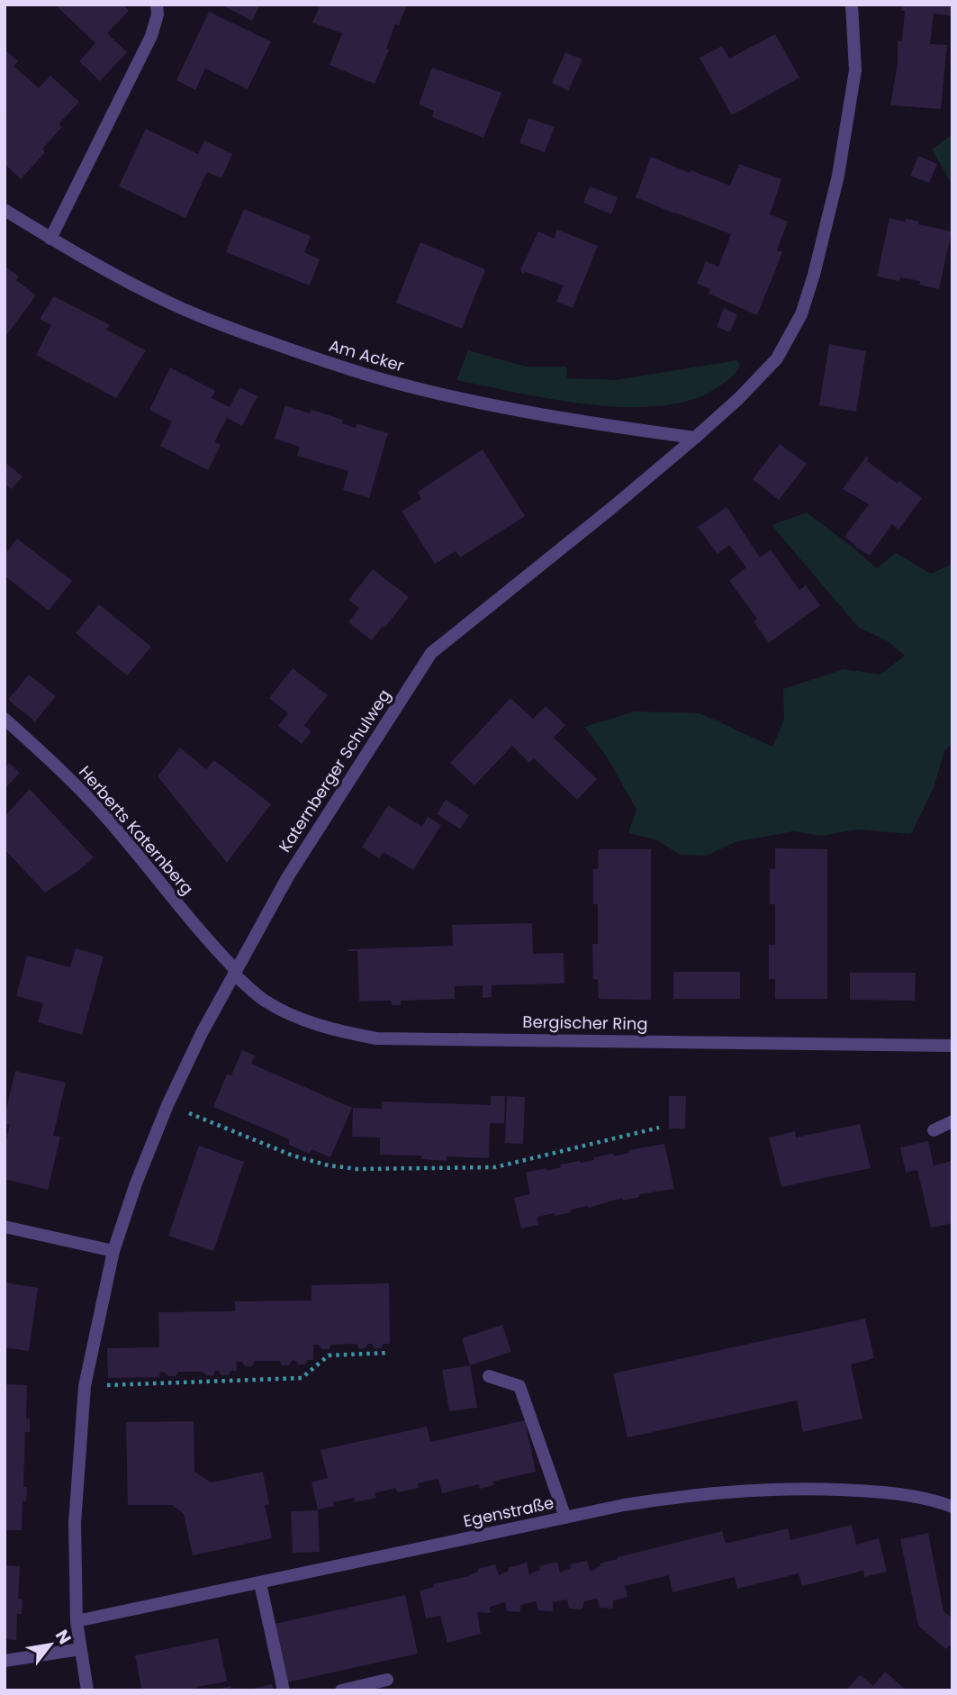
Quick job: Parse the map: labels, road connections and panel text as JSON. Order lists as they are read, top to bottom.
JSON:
{
  "streets": {
    "street": [
      "Am Acker",
      "Katernberger Schulweg",
      "Herberts Katernberg",
      "Bergischer Ring",
      "Egenstraße"
    ]
  },
  "crossings": [
    ["Am Acker", "Katernberger Schulweg"],
    ["Katernberger Schulweg", "Herberts Katernberg"],
    ["Katernberger Schulweg", "Bergischer Ring"],
    ["Katernberger Schulweg", "Egenstraße"],
    ["Herberts Katernberg", "Bergischer Ring"]
  ],
  "north": "top right"
}
